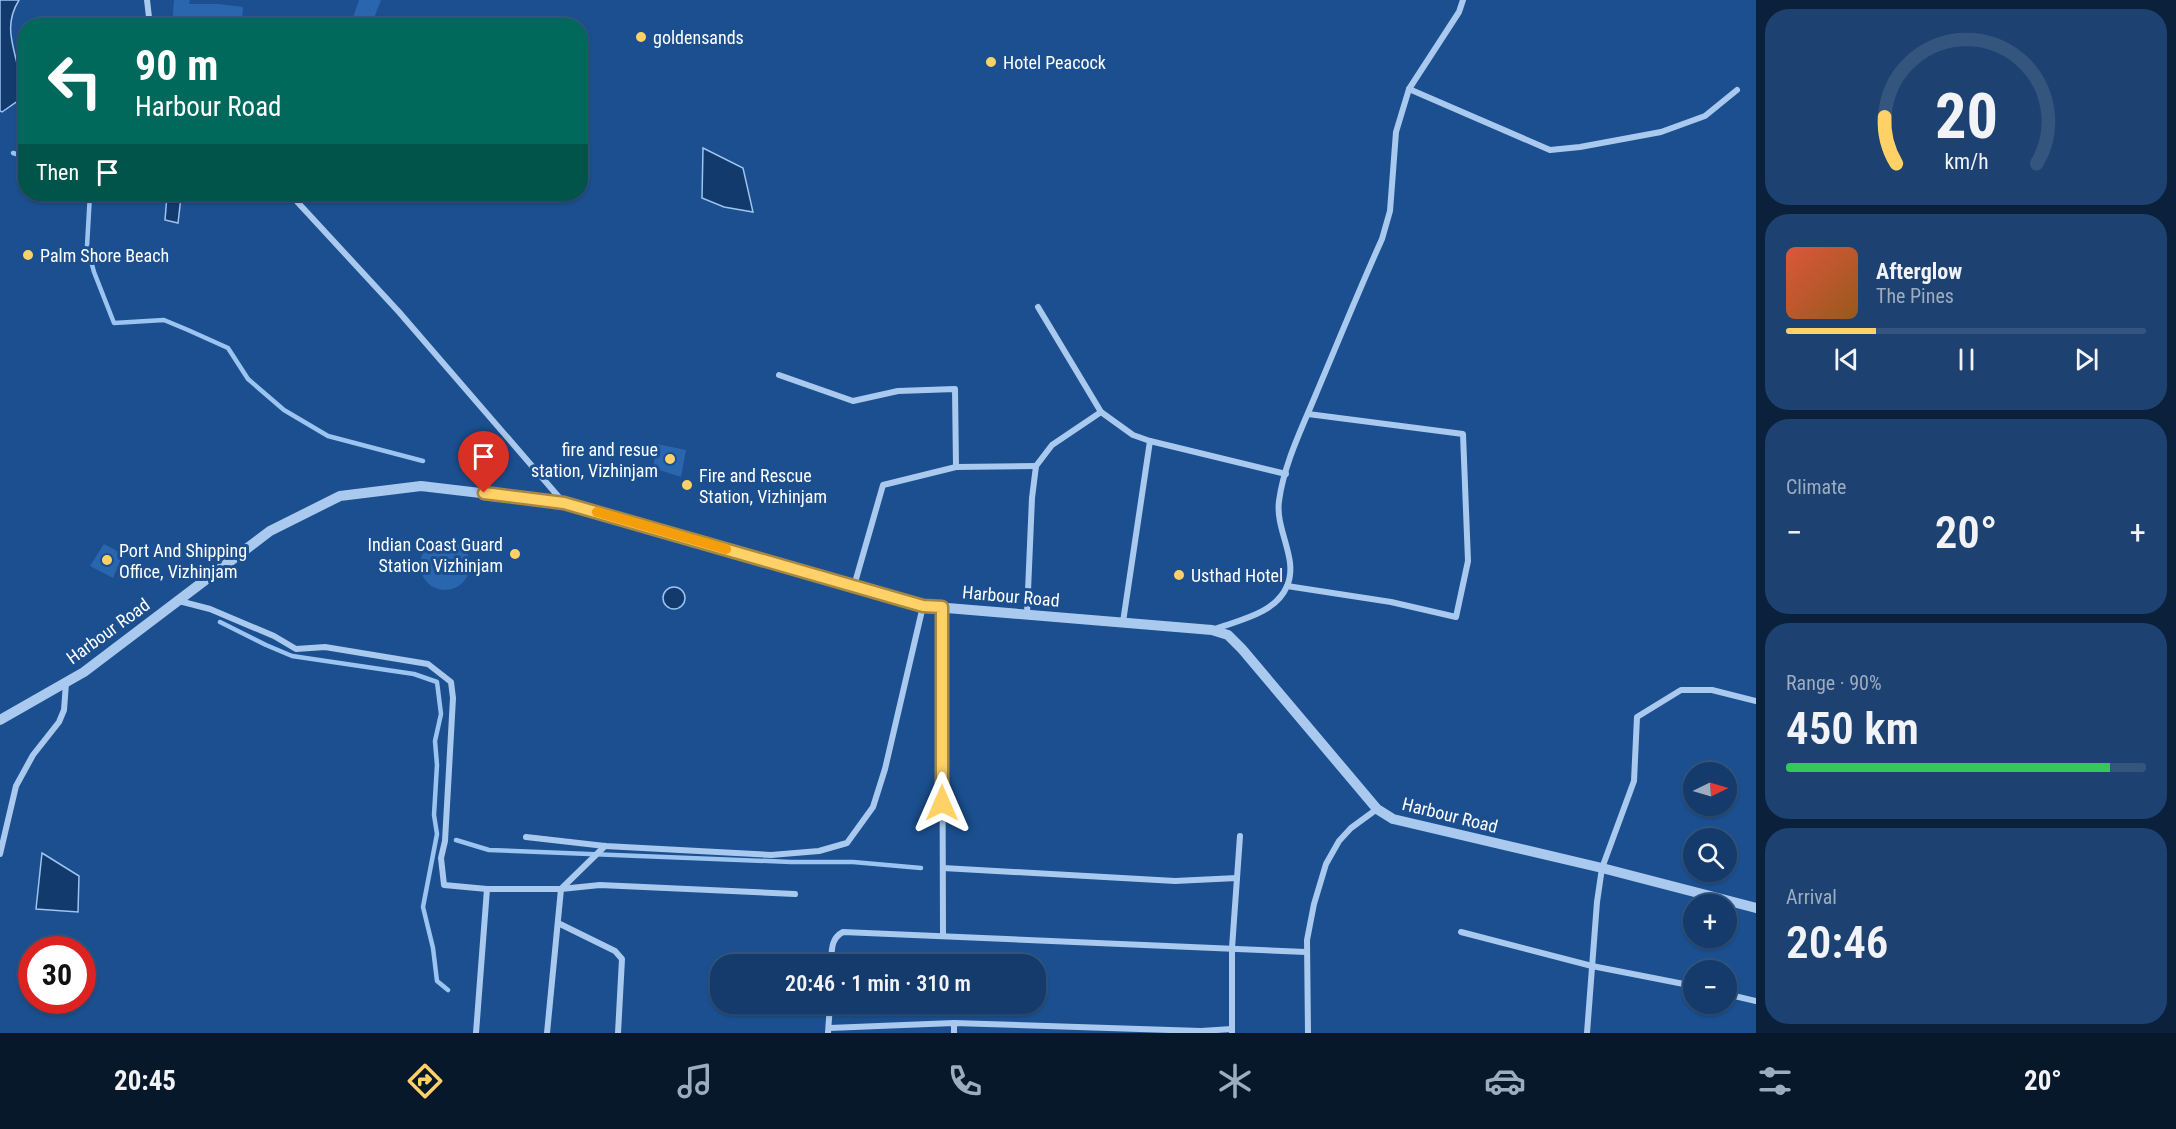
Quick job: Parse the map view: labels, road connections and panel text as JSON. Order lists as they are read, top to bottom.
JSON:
{
  "streets": {
    "street": ["Harbour Road"]
  },
  "places": [
    "goldensands",
    "Hotel Peacock",
    "Palm Shore Beach",
    "fire and resue station, Vizhinjam",
    "Fire and Rescue Station, Vizhinjam",
    "Indian Coast Guard Station Vizhinjam",
    "Port And Shipping Office, Vizhinjam",
    "Usthad Hotel"
  ],
  "north": "right",
  "page": {
    "turn": ["90 m", "Harbour Road"],
    "then": "Then",
    "song": ["Afterglow", "The Pines"],
    "tile": [
      "Climate",
      ["Range · 90%", "450 km"],
      ["Arrival", "20:46"]
    ],
    "heat": ["−", "20°", "+"],
    "map_buttons": ["+", "−"],
    "limit": "30",
    "trip": "20:46 · 1 min · 310 m",
    "tabs": ["20:45", "20°"],
    "gauge": ["20", "km/h"]
  }
}
